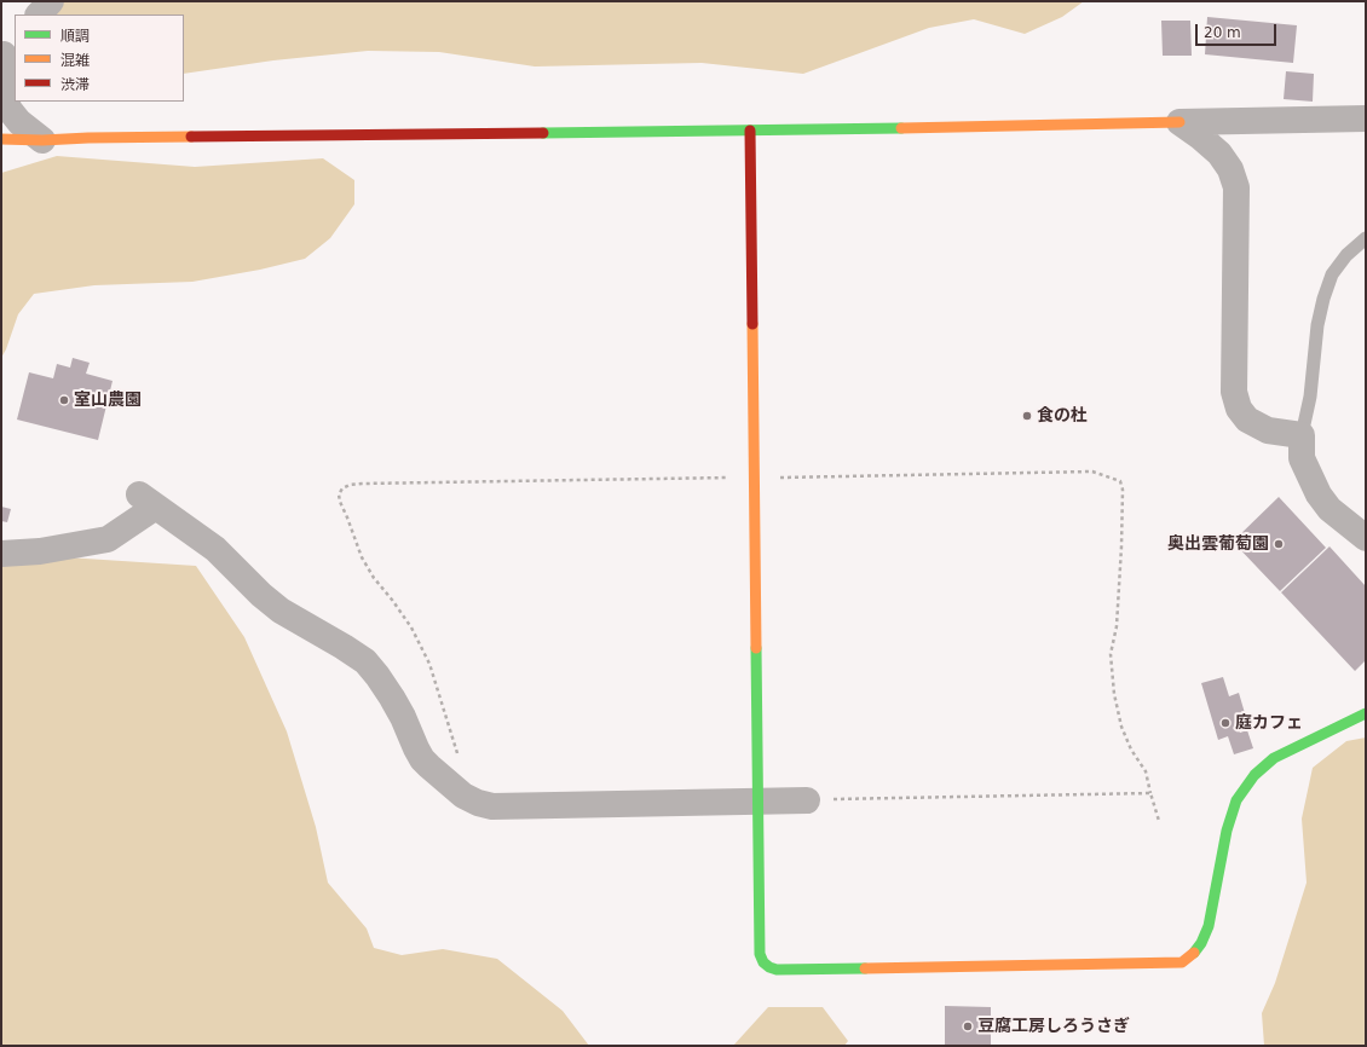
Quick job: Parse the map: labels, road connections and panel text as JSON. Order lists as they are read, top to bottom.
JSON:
{
  "places": [
    "室山農園",
    "食の杜",
    "奥出雲葡萄園",
    "庭カフェ",
    "豆腐工房しろうさぎ"
  ],
  "legend": ["順調", "混雑", "渋滞"],
  "scale_bar": "20 m"
}
